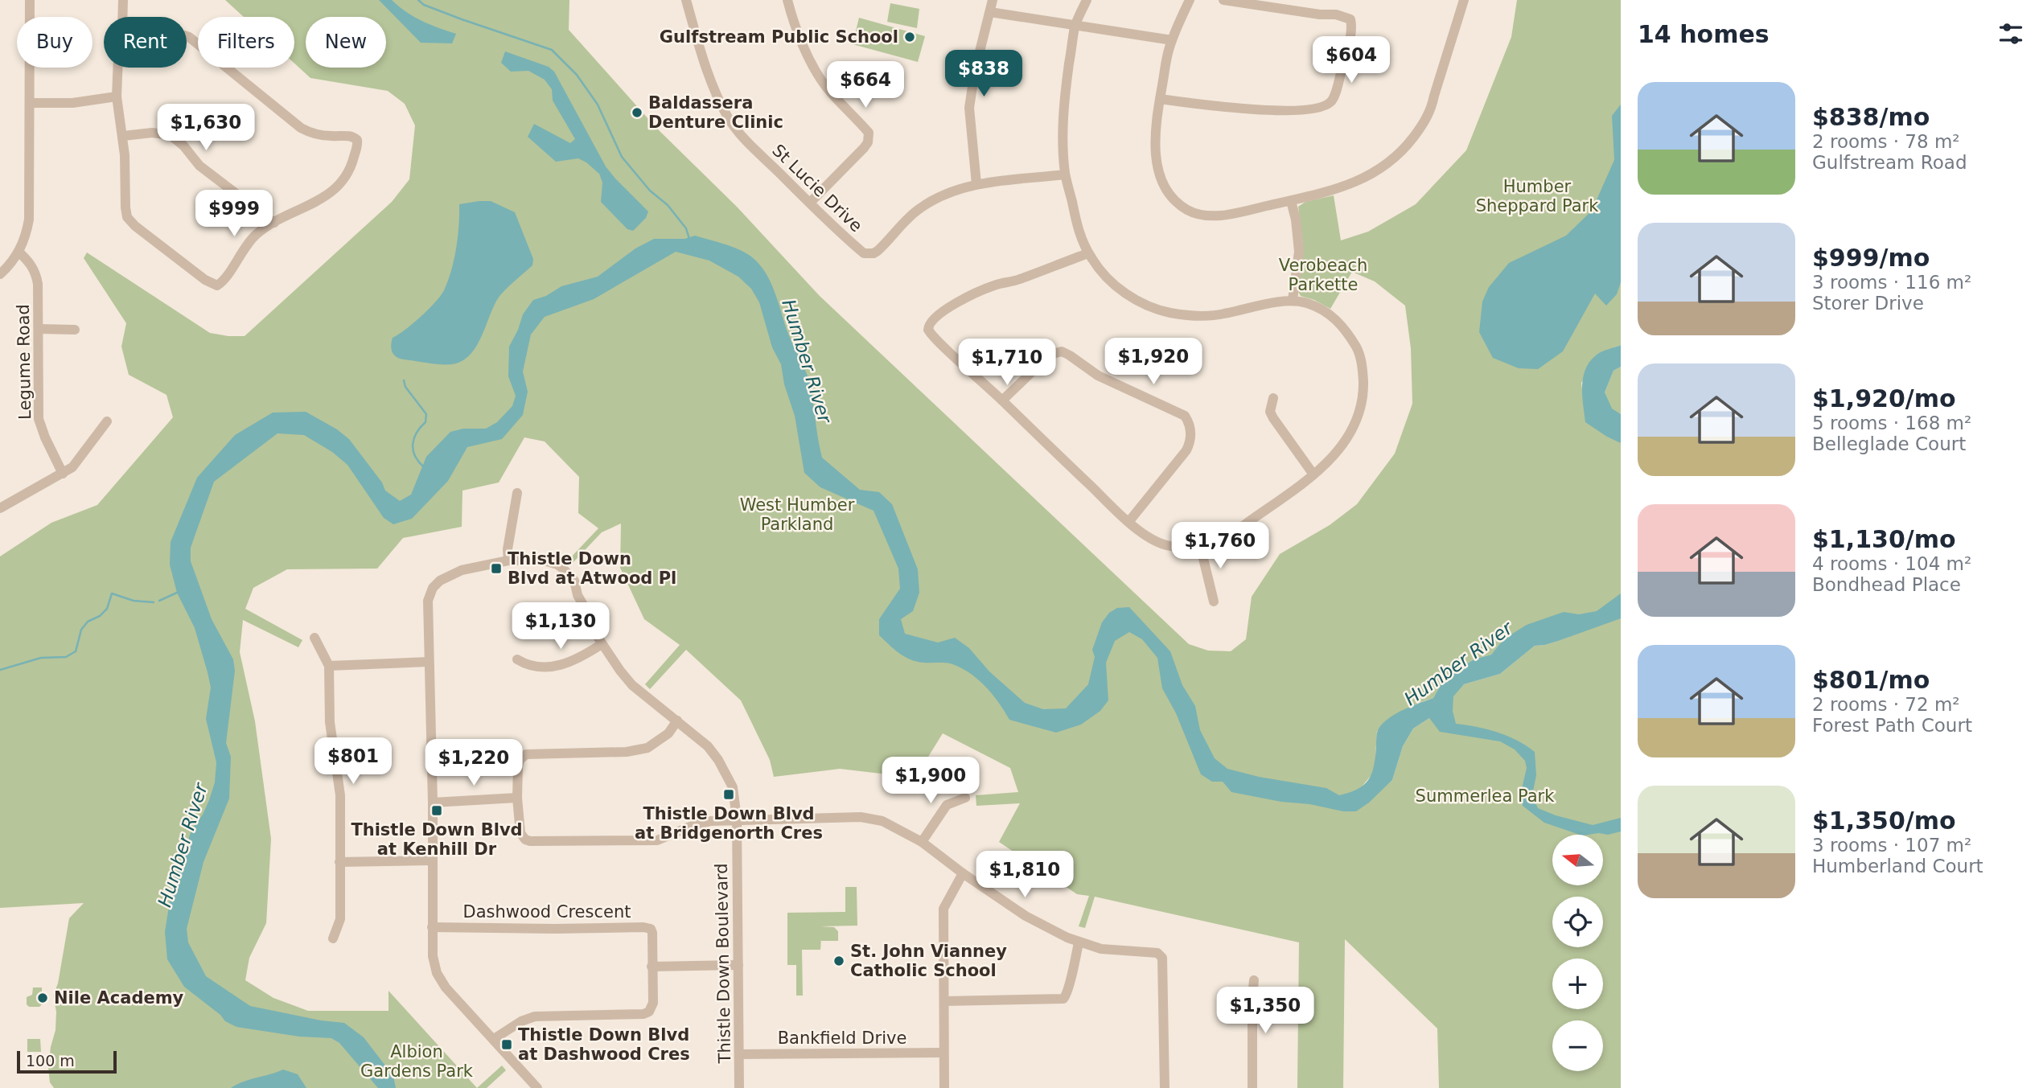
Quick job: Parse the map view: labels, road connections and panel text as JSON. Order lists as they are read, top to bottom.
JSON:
{
  "streets": {
    "street": [
      "St Lucie Drive",
      "Legume Road",
      "Dashwood Crescent",
      "Thistle Down Boulevard",
      "Bankfield Drive"
    ]
  },
  "crossings": [
    ["Dashwood Crescent", "Thistle Down Boulevard"],
    ["Thistle Down Boulevard", "Bankfield Drive"]
  ],
  "water": ["Humber River"],
  "parks": [
    "Humber Sheppard Park",
    "Verobeach Parkette",
    "West Humber Parkland",
    "Summerlea Park",
    "Albion Gardens Park"
  ],
  "places": {
    "other": [
      "Gulfstream Public School",
      "Baldassera Denture Clinic",
      "St. John Vianney Catholic School",
      "Nile Academy"
    ],
    "transit": [
      "Thistle Down Blvd at Atwood Pl",
      "Thistle Down Blvd at Bridgenorth Cres",
      "Thistle Down Blvd at Kenhill Dr",
      "Thistle Down Blvd at Dashwood Cres"
    ]
  },
  "scale_bar": "100 m",
  "north": "left",
  "page": {
    "heading": "14 homes",
    "chip": [
      "Buy",
      "Rent",
      "Filters",
      "New"
    ],
    "price": [
      "$604",
      "$838",
      "$664",
      "$1,630",
      "$999",
      "$1,920",
      "$1,710",
      "$1,760",
      "$1,130",
      "$801",
      "$1,220",
      "$1,900",
      "$1,810",
      "$1,350"
    ],
    "list": [
      {
        "name": "$838/mo",
        "note": "2 rooms · 78 m² · Gulfstream Road"
      },
      {
        "name": "$999/mo",
        "note": "3 rooms · 116 m² · Storer Drive"
      },
      {
        "name": "$1,920/mo",
        "note": "5 rooms · 168 m² · Belleglade Court"
      },
      {
        "name": "$1,130/mo",
        "note": "4 rooms · 104 m² · Bondhead Place"
      },
      {
        "name": "$801/mo",
        "note": "2 rooms · 72 m² · Forest Path Court"
      },
      {
        "name": "$1,350/mo",
        "note": "3 rooms · 107 m² · Humberland Court"
      }
    ],
    "map_buttons": ["+", "−"],
    "scale": "100 m"
  }
}
